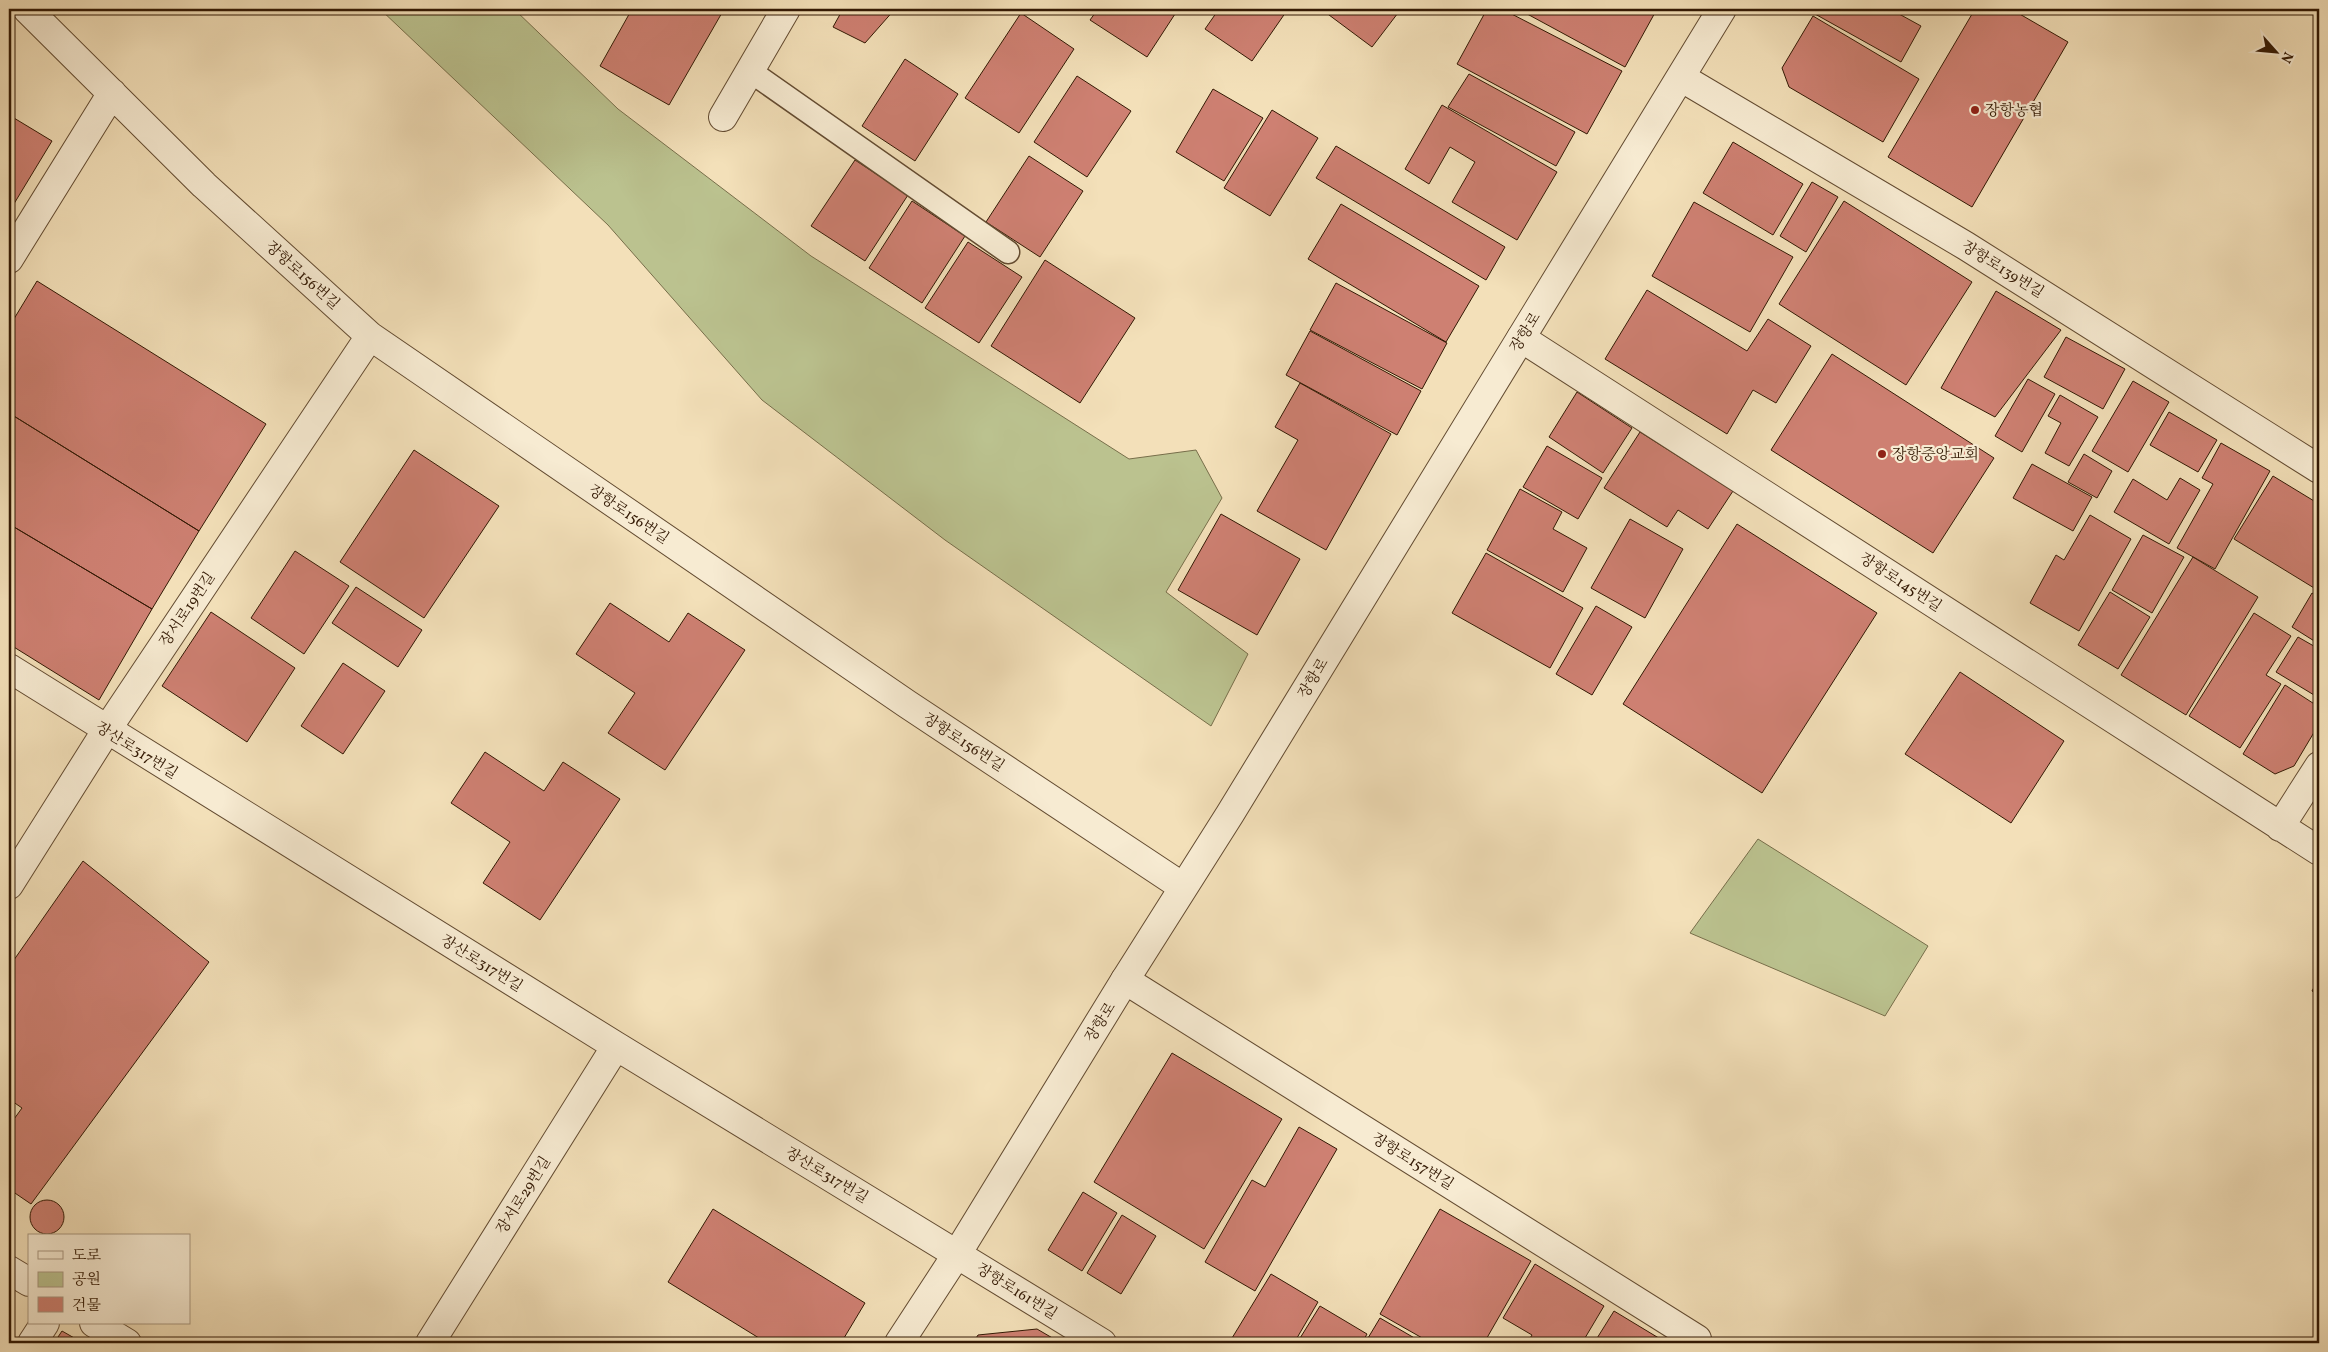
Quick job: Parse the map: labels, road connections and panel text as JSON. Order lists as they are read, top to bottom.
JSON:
{
  "streets": {
    "street": [
      "장항로139번길",
      "장항로156번길",
      "장항로",
      "장항로145번길",
      "장서로19번길",
      "장산로317번길",
      "장항로157번길",
      "장서로29번길",
      "장항로161번길"
    ]
  },
  "crossings": [
    ["장항로139번길", "장항로"],
    ["장항로156번길", "장항로"],
    ["장항로156번길", "장서로19번길"],
    ["장항로", "장항로145번길"],
    ["장항로", "장산로317번길"],
    ["장항로", "장항로157번길"],
    ["장항로", "장항로161번길"],
    ["장서로19번길", "장산로317번길"],
    ["장산로317번길", "장서로29번길"],
    ["장산로317번길", "장항로161번길"]
  ],
  "places": ["장항농협", "장항중앙교회"],
  "legend": ["도로", "공원", "건물"],
  "north": "bottom right"
}
